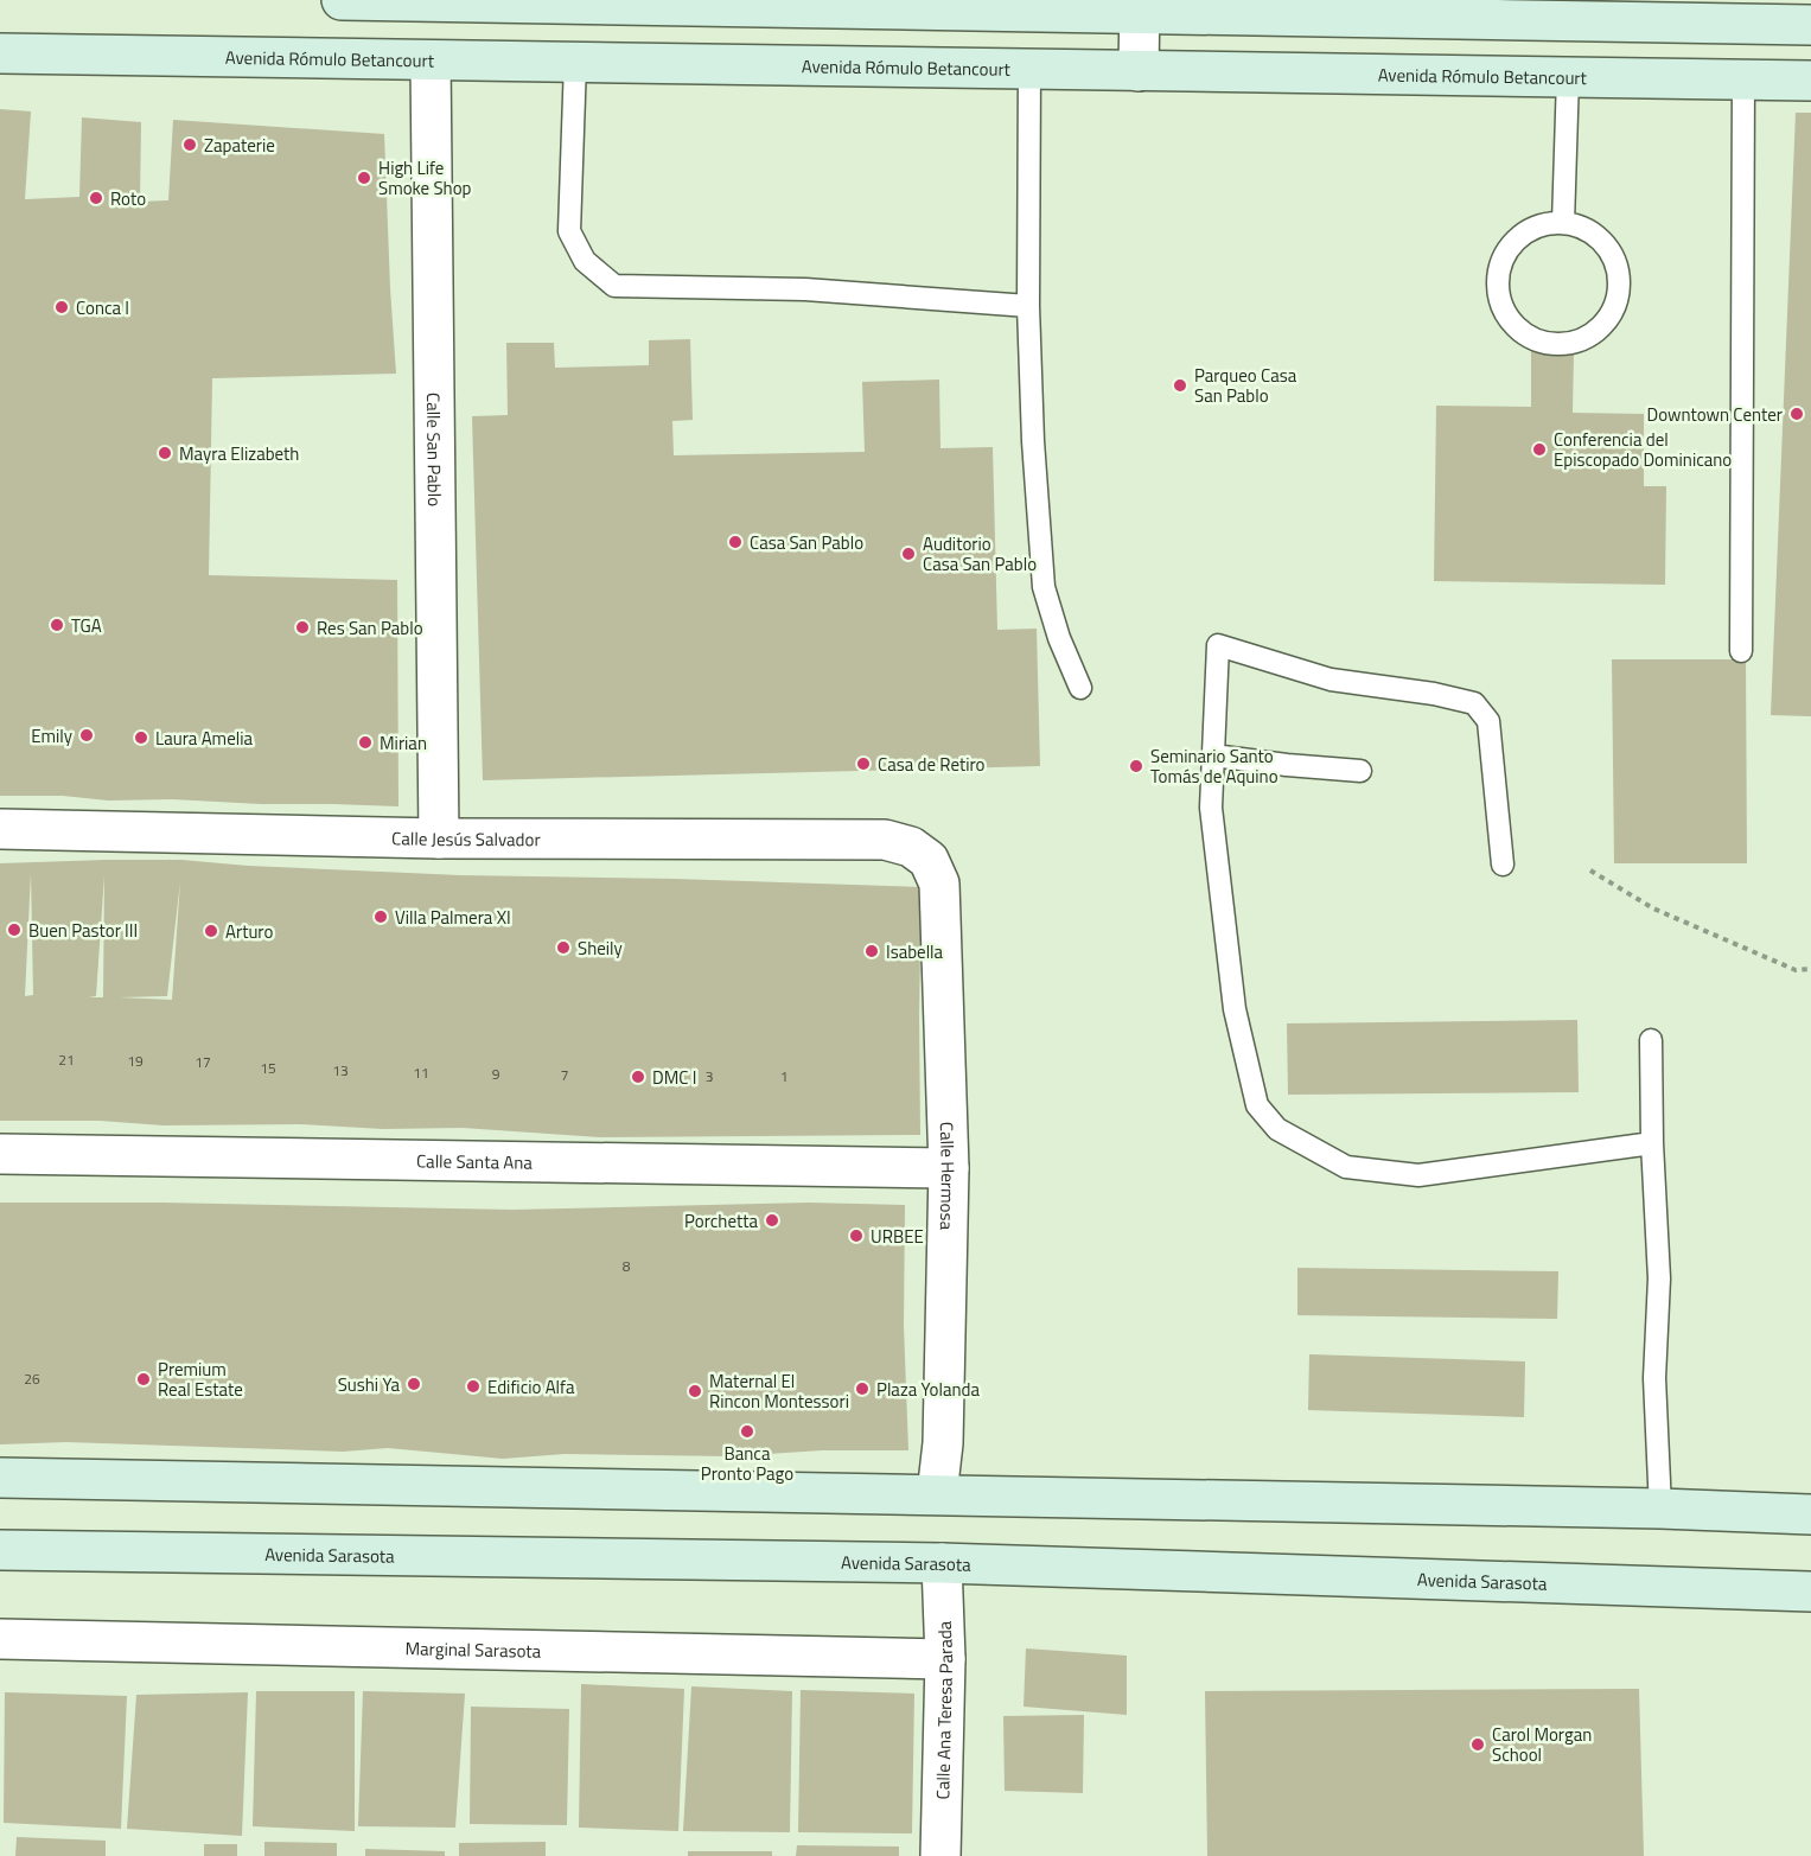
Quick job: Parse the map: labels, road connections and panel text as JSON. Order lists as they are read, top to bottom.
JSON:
{
  "streets": {
    "main road": ["Avenida Rómulo Betancourt", "Avenida Sarasota"],
    "street": [
      "Calle San Pablo",
      "Calle Jesús Salvador",
      "Calle Santa Ana",
      "Calle Hermosa",
      "Marginal Sarasota",
      "Calle Ana Teresa Parada"
    ]
  },
  "crossings": [
    ["Avenida Rómulo Betancourt", "Calle San Pablo"],
    ["Calle San Pablo", "Calle Jesús Salvador"],
    ["Calle Jesús Salvador", "Calle Hermosa"],
    ["Calle Santa Ana", "Calle Hermosa"],
    ["Avenida Sarasota", "Calle Ana Teresa Parada"],
    ["Marginal Sarasota", "Calle Ana Teresa Parada"]
  ],
  "places": [
    "Zapaterie",
    "High Life Smoke Shop",
    "Roto",
    "Conca I",
    "Parqueo Casa San Pablo",
    "Downtown Center",
    "Conferencia del Episcopado Dominicano",
    "Mayra Elizabeth",
    "Casa San Pablo",
    "Auditorio Casa San Pablo",
    "TGA",
    "Res San Pablo",
    "Emily",
    "Laura Amelia",
    "Mirian",
    "Casa de Retiro",
    "Seminario Santo Tomás de Aquino",
    "Villa Palmera XI",
    "Buen Pastor III",
    "Arturo",
    "Sheily",
    "Isabella",
    "DMC I",
    "Porchetta",
    "URBEE",
    "Premium Real Estate",
    "Sushi Ya",
    "Edificio Alfa",
    "Plaza Yolanda",
    "Maternal El Rincon Montessori",
    "Banca Pronto Pago",
    "Carol Morgan School"
  ],
  "house_numbers": [
    "21",
    "19",
    "17",
    "15",
    "13",
    "11",
    "9",
    "7",
    "3",
    "1",
    "8",
    "26"
  ]
}
